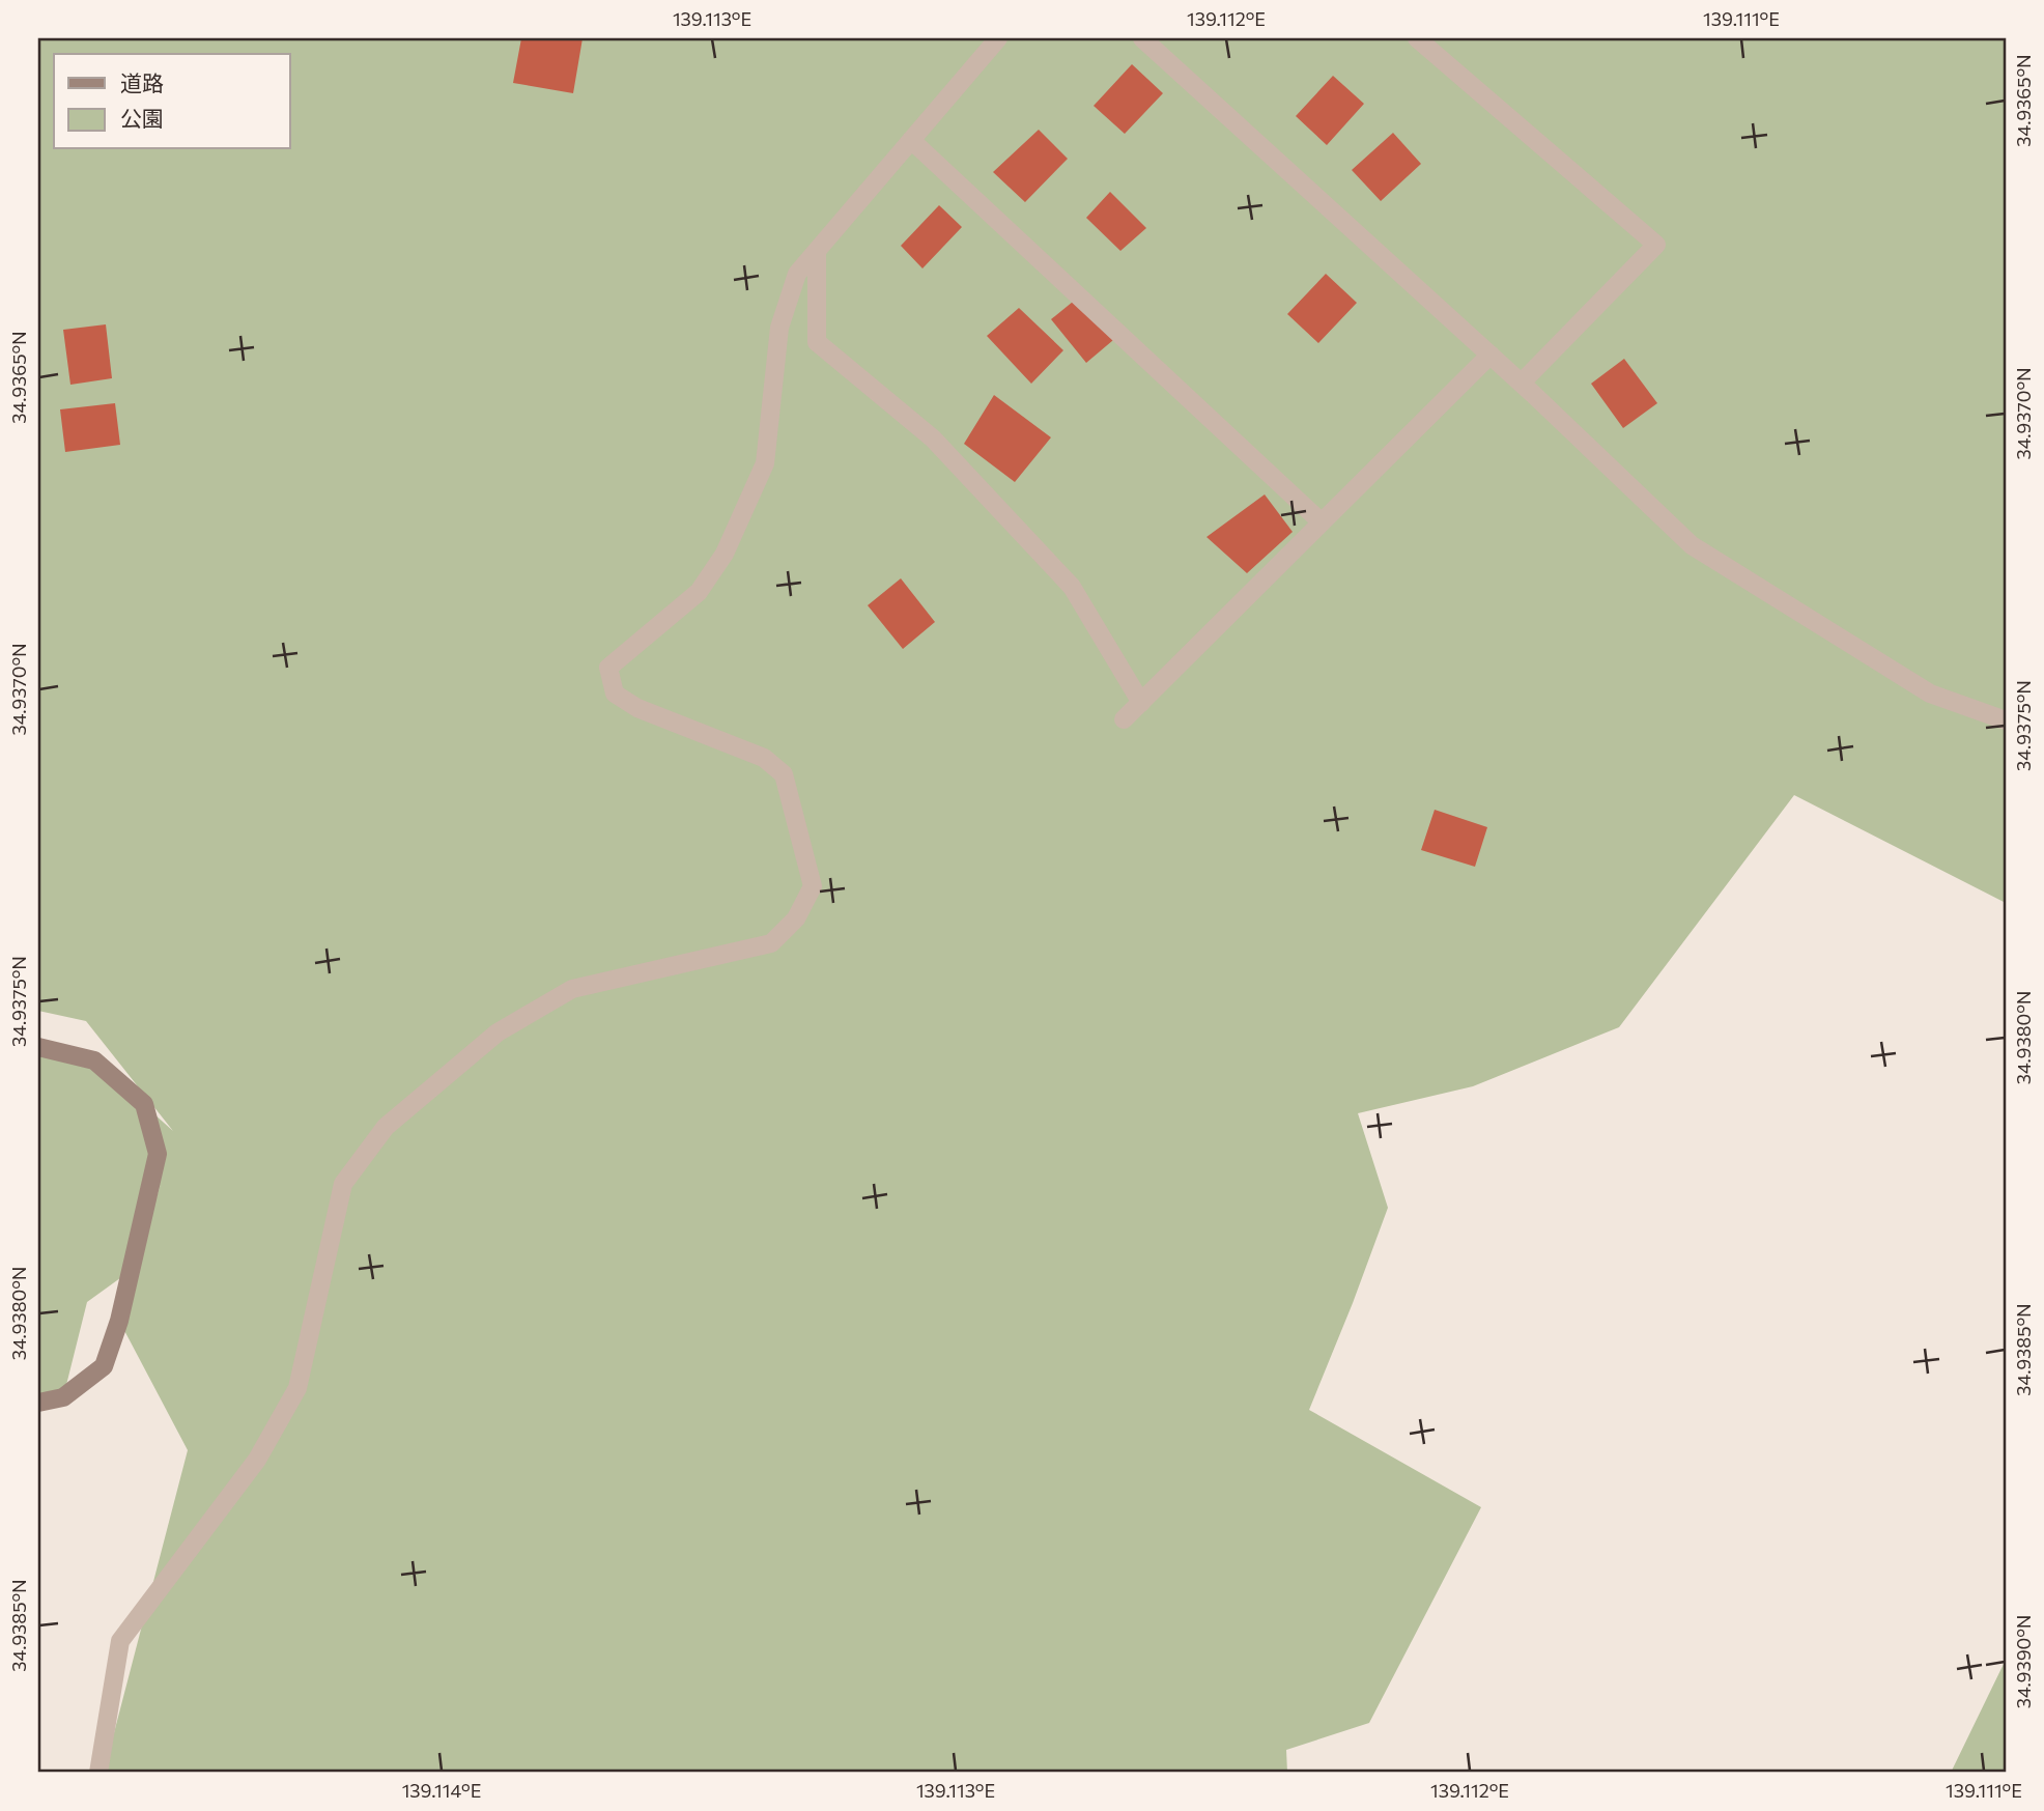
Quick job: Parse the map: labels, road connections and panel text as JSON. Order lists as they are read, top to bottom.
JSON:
{
  "legend": ["道路", "公園"],
  "coordinates": [
    "139.113°E",
    "139.112°E",
    "139.111°E",
    "34.9365°N",
    "34.9370°N",
    "34.9375°N",
    "34.9380°N",
    "34.9385°N",
    "34.9390°N",
    "139.114°E"
  ]
}
